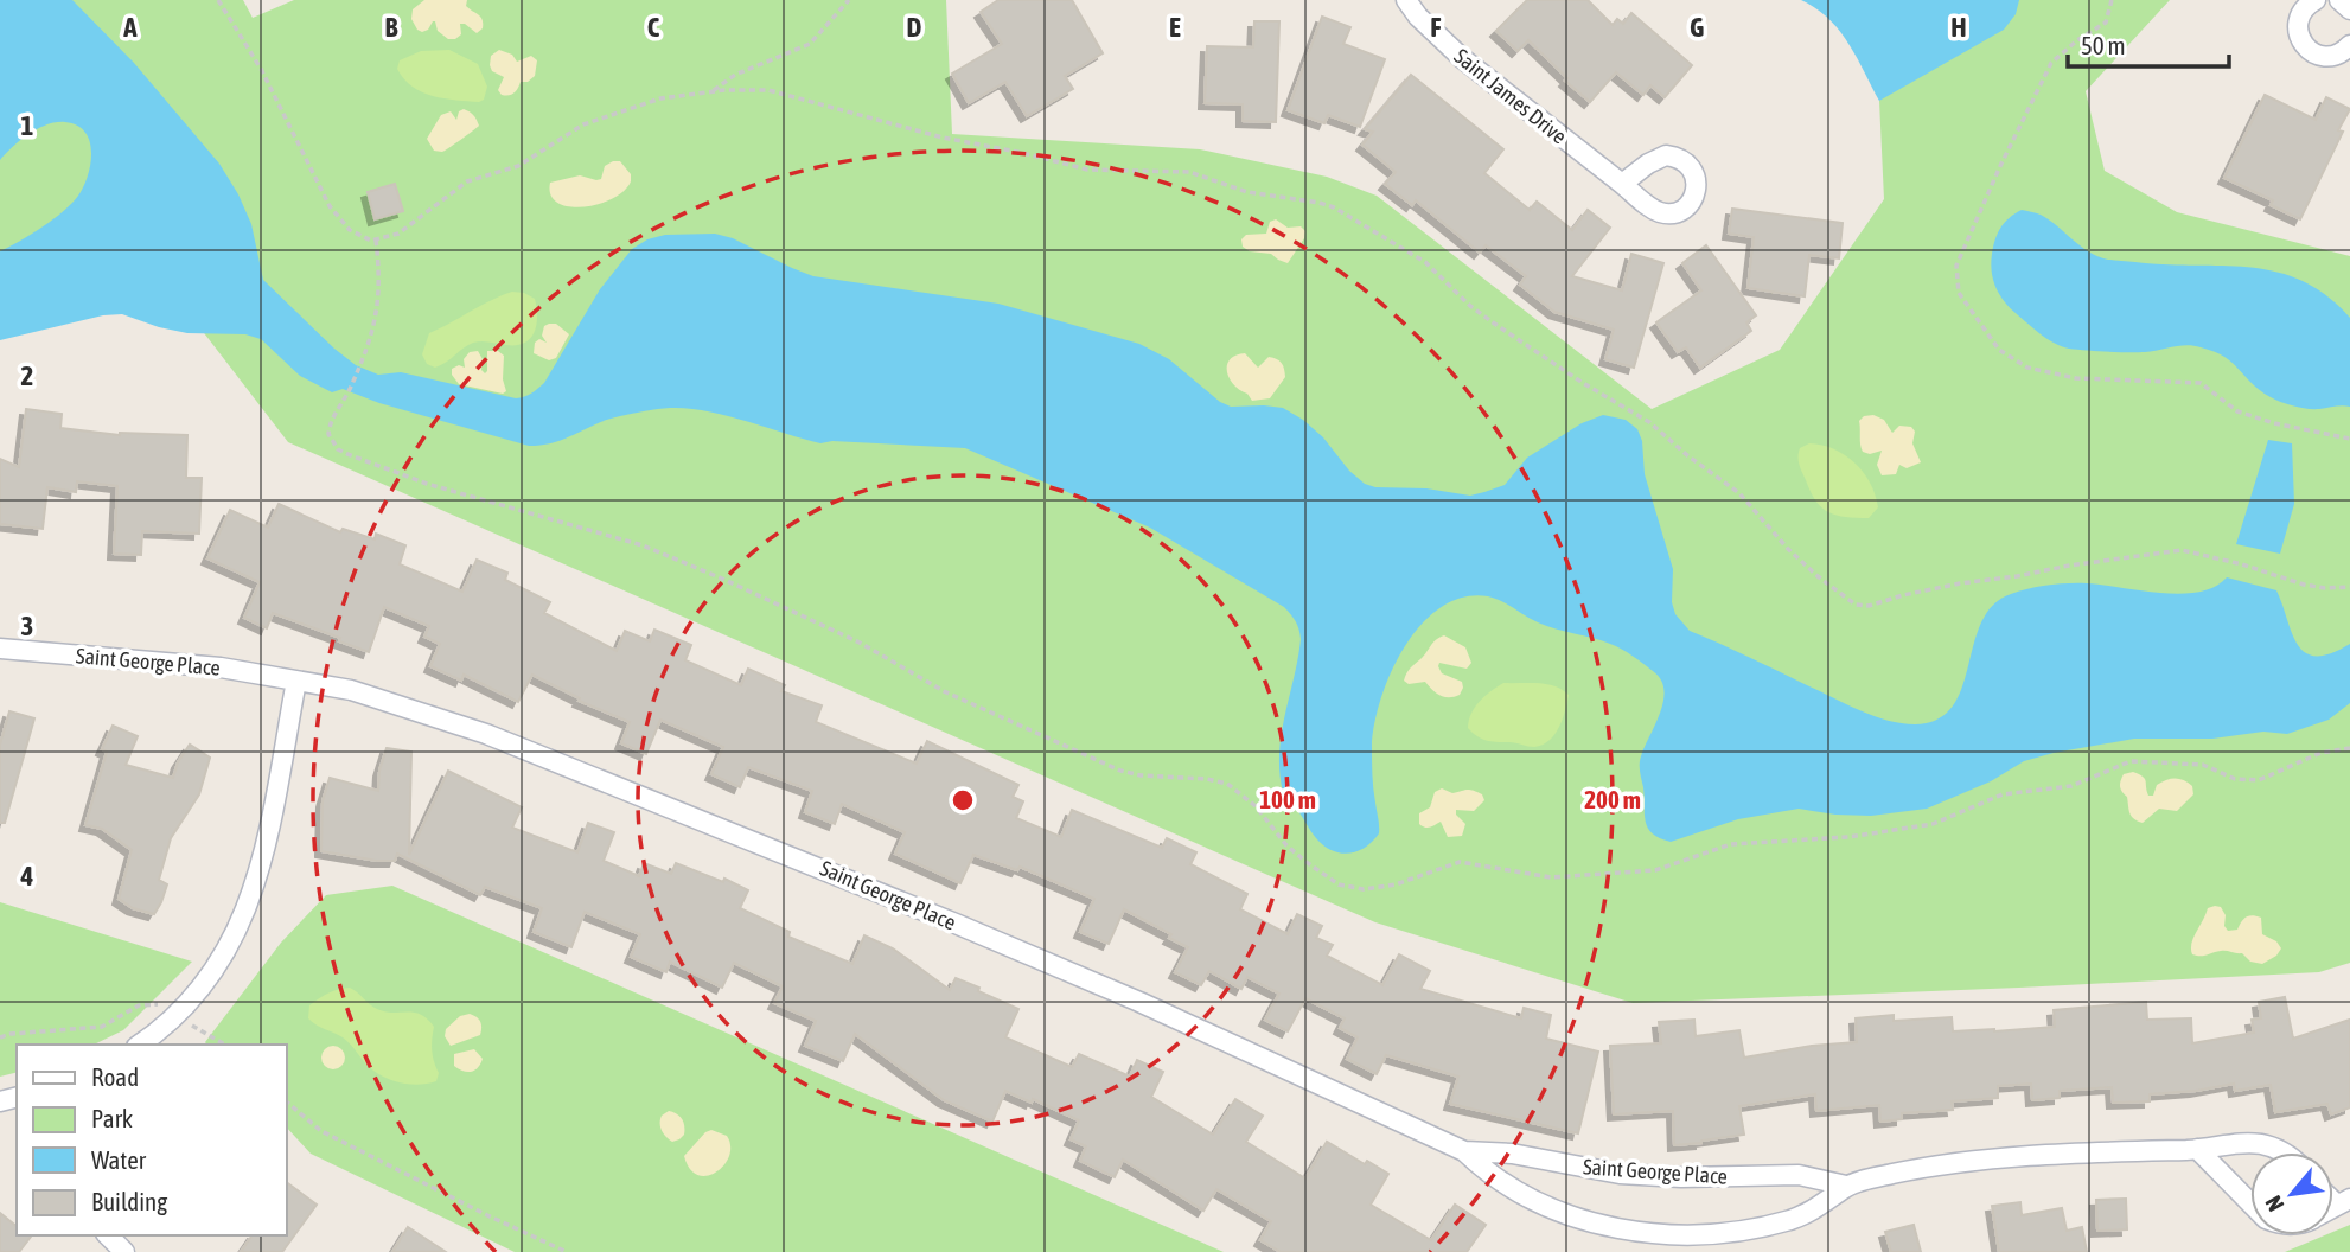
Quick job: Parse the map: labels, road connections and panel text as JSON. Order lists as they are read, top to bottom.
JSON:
{
  "streets": {
    "street": ["Saint James Drive", "Saint George Place"]
  },
  "legend": [
    "Road",
    "Park",
    "Water",
    "Building"
  ],
  "scale_bar": "50 m",
  "north": "bottom left",
  "grid": {
    "columns": [
      "A",
      "B",
      "C",
      "D",
      "E",
      "F",
      "G",
      "H"
    ],
    "rows": [
      "1",
      "2",
      "3",
      "4"
    ]
  },
  "rings": ["100 m", "200 m"]
}
